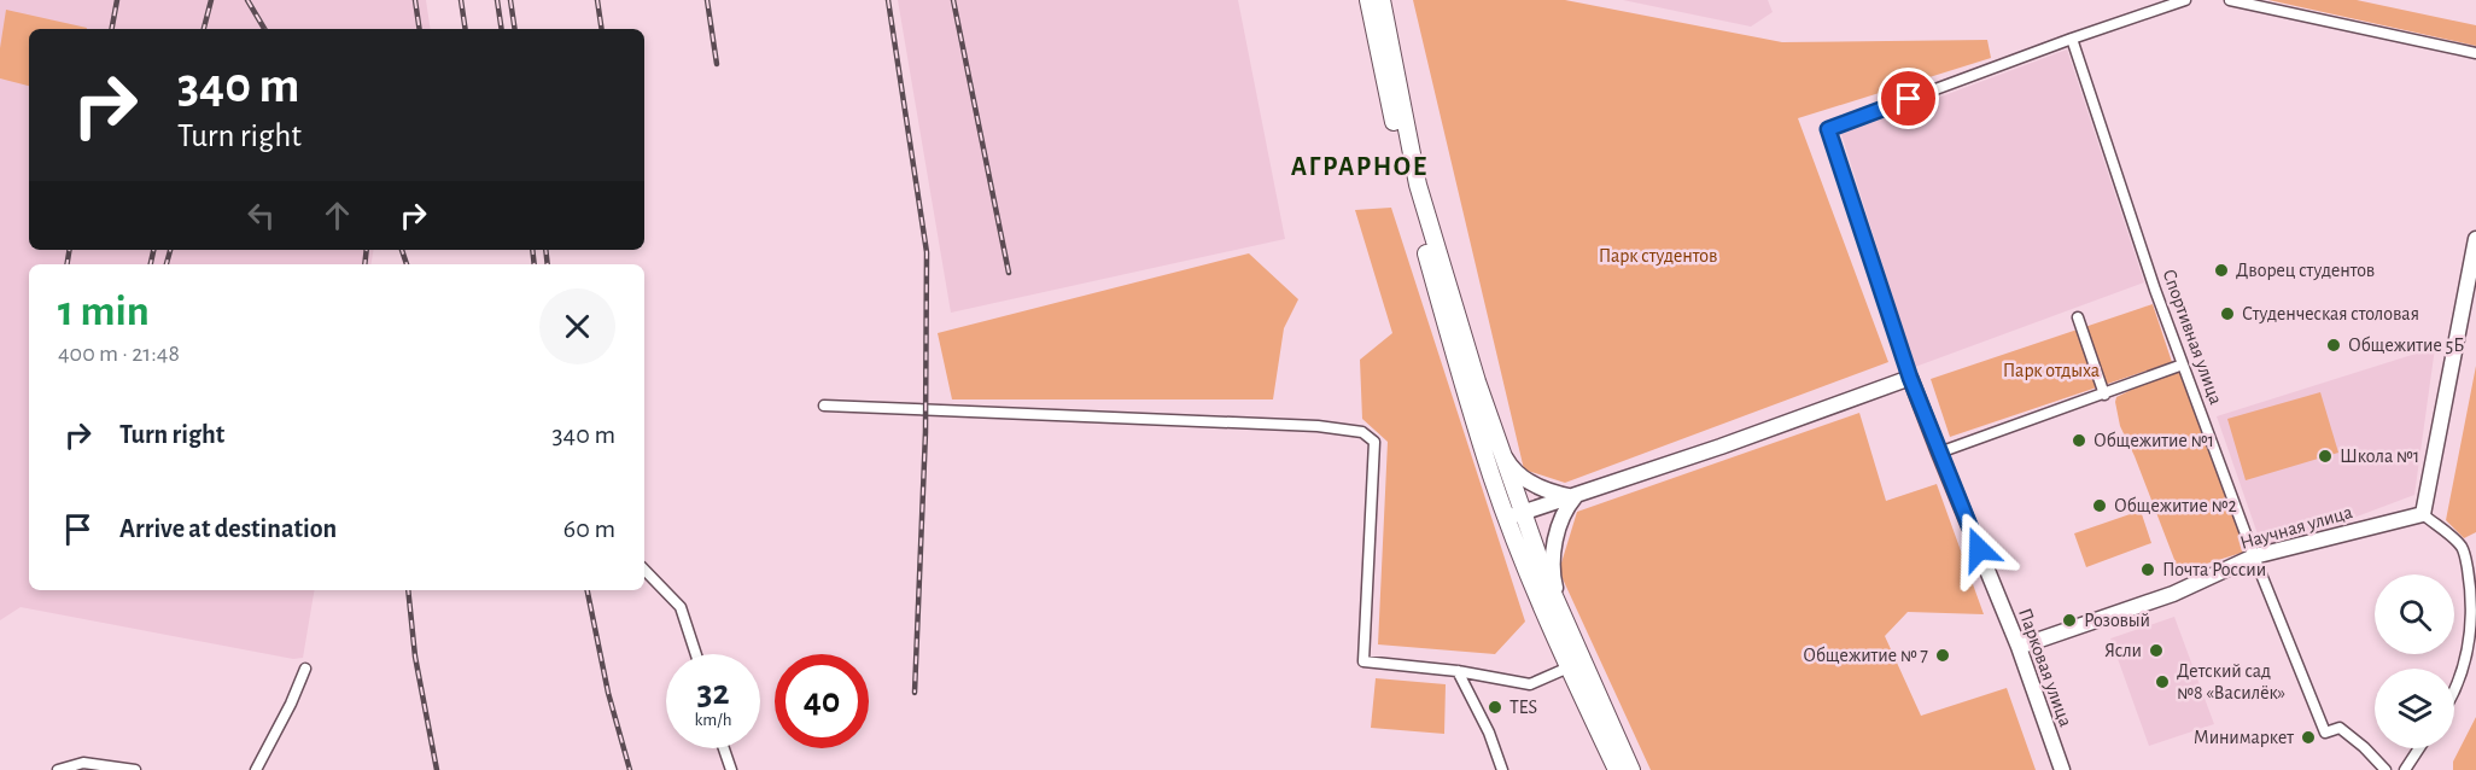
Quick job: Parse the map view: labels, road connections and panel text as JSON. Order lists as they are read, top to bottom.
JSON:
{
  "streets": {
    "street": ["Спортивная улица", "Научная улица", "Парковая улица"]
  },
  "crossings": [
    ["Спортивная улица", "Научная улица"],
    ["Спортивная улица", "Парковая улица"],
    ["Научная улица", "Парковая улица"]
  ],
  "districts": ["АГРАРНОЕ"],
  "parks": ["Парк студентов", "Парк отдыха"],
  "places": [
    "Дворец студентов",
    "Студенческая столовая",
    "Общежитие 5Б",
    "Общежитие №1",
    "Школа №1",
    "Общежитие №2",
    "Почта России",
    "Розовый",
    "Ясли",
    "Общежитие № 7",
    "Детский сад №8 «Василёк»",
    "TES",
    "Минимаркет"
  ],
  "page": {
    "turn": ["340 m", "Turn right"],
    "heading": ["1 min", "400 m · 21:48"],
    "list": [
      {
        "name": "Turn right",
        "value": "340 m"
      },
      {
        "name": "Arrive at destination",
        "value": "60 m"
      }
    ],
    "speed": "32 km/h",
    "limit": "40"
  }
}
